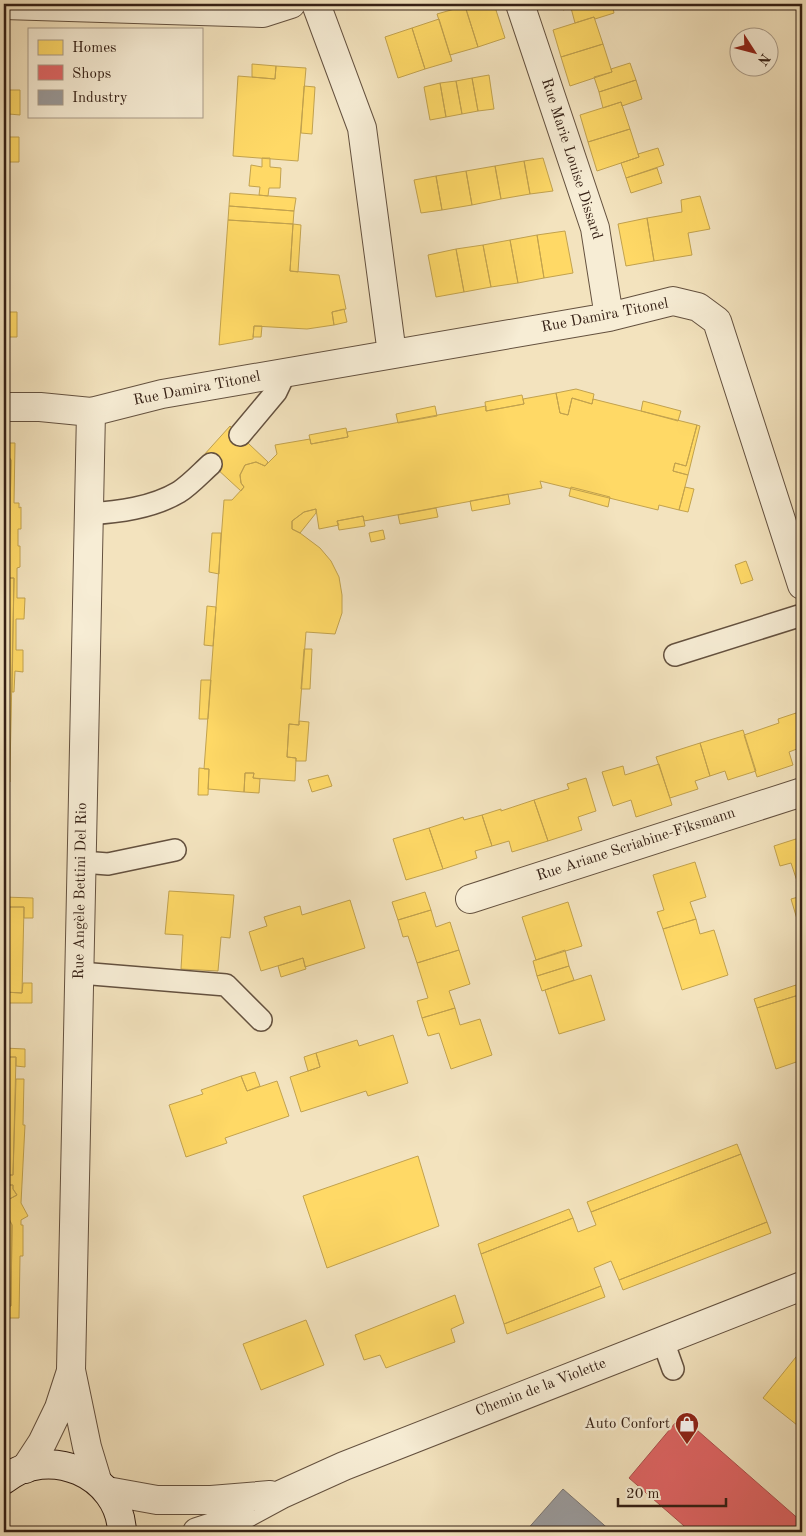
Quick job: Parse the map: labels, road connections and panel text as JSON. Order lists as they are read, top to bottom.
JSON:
{
  "streets": {
    "street": [
      "Rue Marie Louise Dissard",
      "Rue Damira Titonel",
      "Rue Ariane Scriabine-Fiksmann",
      "Rue Angèle Bettini Del Rio",
      "Chemin de la Violette"
    ]
  },
  "crossings": [
    ["Rue Marie Louise Dissard", "Rue Damira Titonel"],
    ["Rue Damira Titonel", "Rue Angèle Bettini Del Rio"],
    ["Rue Angèle Bettini Del Rio", "Chemin de la Violette"]
  ],
  "places": {
    "shop": ["Auto Confort"]
  },
  "legend": ["Homes", "Shops", "Industry"],
  "scale_bar": "20 m",
  "north": "bottom right"
}
